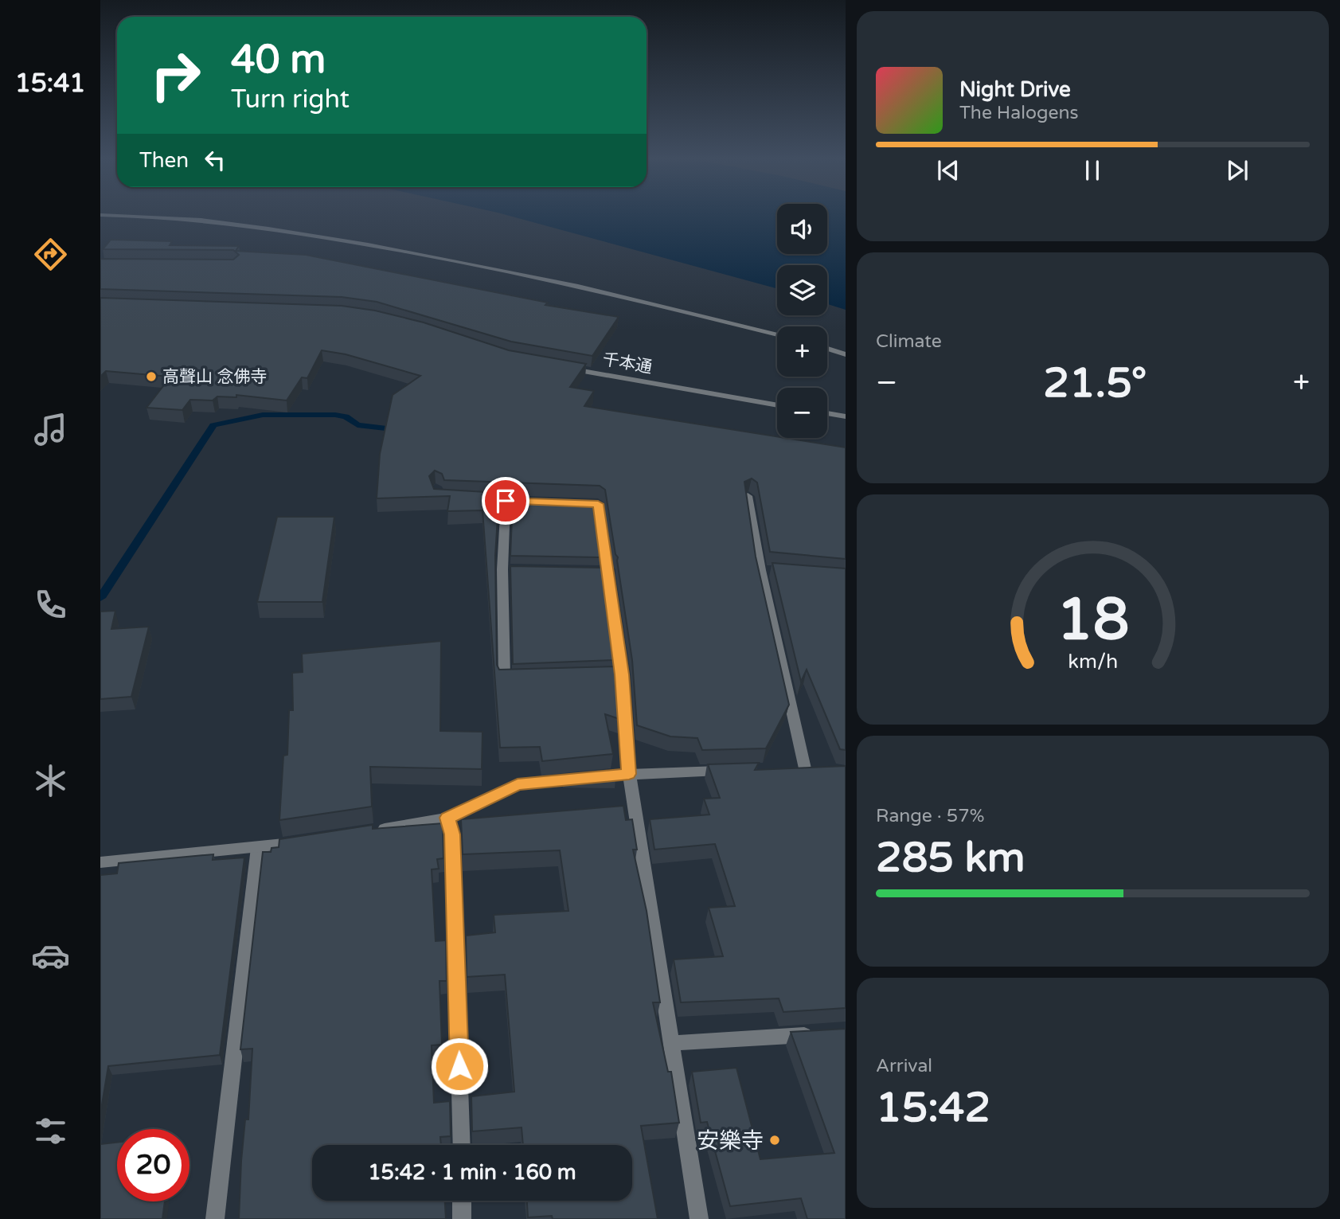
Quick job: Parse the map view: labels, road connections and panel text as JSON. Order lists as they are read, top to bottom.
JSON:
{
  "streets": {
    "street": ["千本通"]
  },
  "places": ["高聲山 念佛寺", "安樂寺"],
  "page": {
    "tabs": "15:41",
    "turn": ["40 m", "Turn right"],
    "song": ["Night Drive", "The Halogens"],
    "then": "Then",
    "map_buttons": ["+", "−"],
    "tile": [
      "Climate",
      ["Range · 57%", "285 km"],
      ["Arrival", "15:42"]
    ],
    "heat": ["−", "21.5°", "+"],
    "limit": "20",
    "trip": "15:42 · 1 min · 160 m",
    "gauge": ["18", "km/h"]
  }
}
